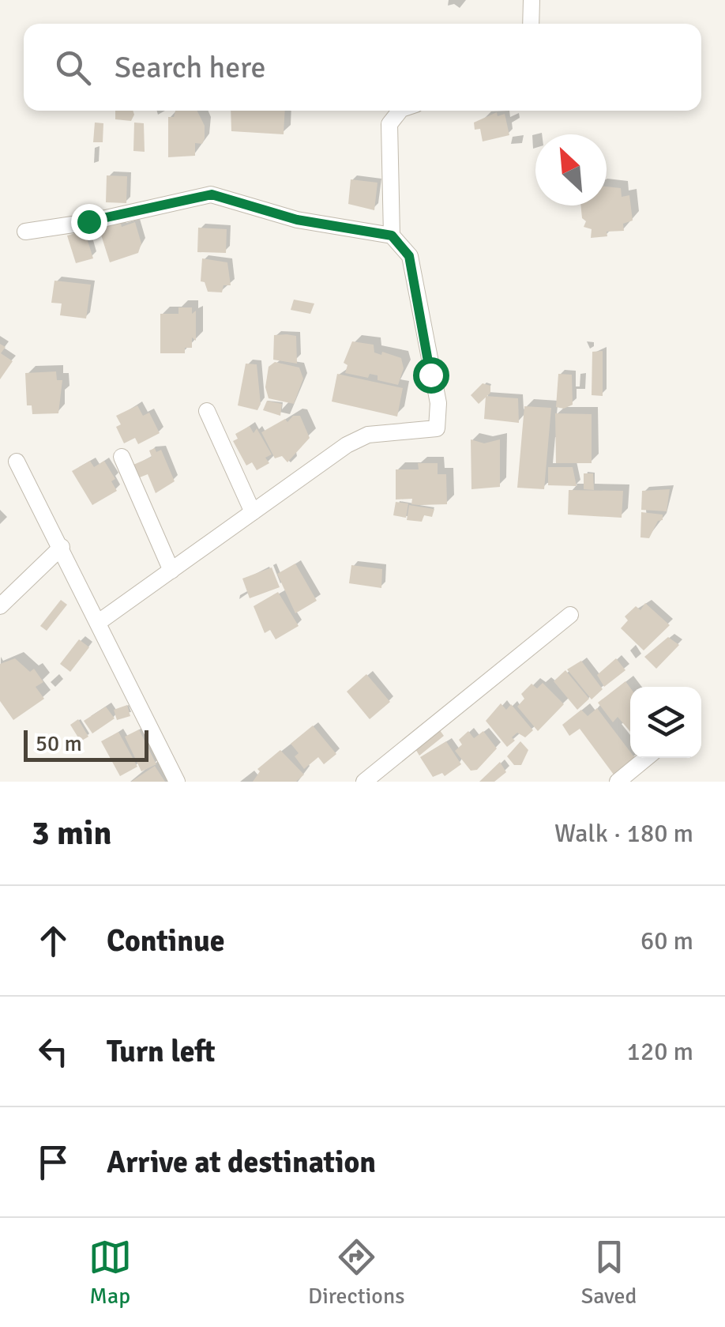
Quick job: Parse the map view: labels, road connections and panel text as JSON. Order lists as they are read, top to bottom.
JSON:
{
  "scale_bar": "50 m",
  "north": "top left",
  "page": {
    "search": "Search here",
    "scale": "50 m",
    "heading": ["3 min", "Walk · 180 m"],
    "list": [
      ["Continue", "60 m"],
      ["Turn left", "120 m"],
      "Arrive at destination"
    ],
    "nav": ["Map", "Directions", "Saved"]
  }
}
